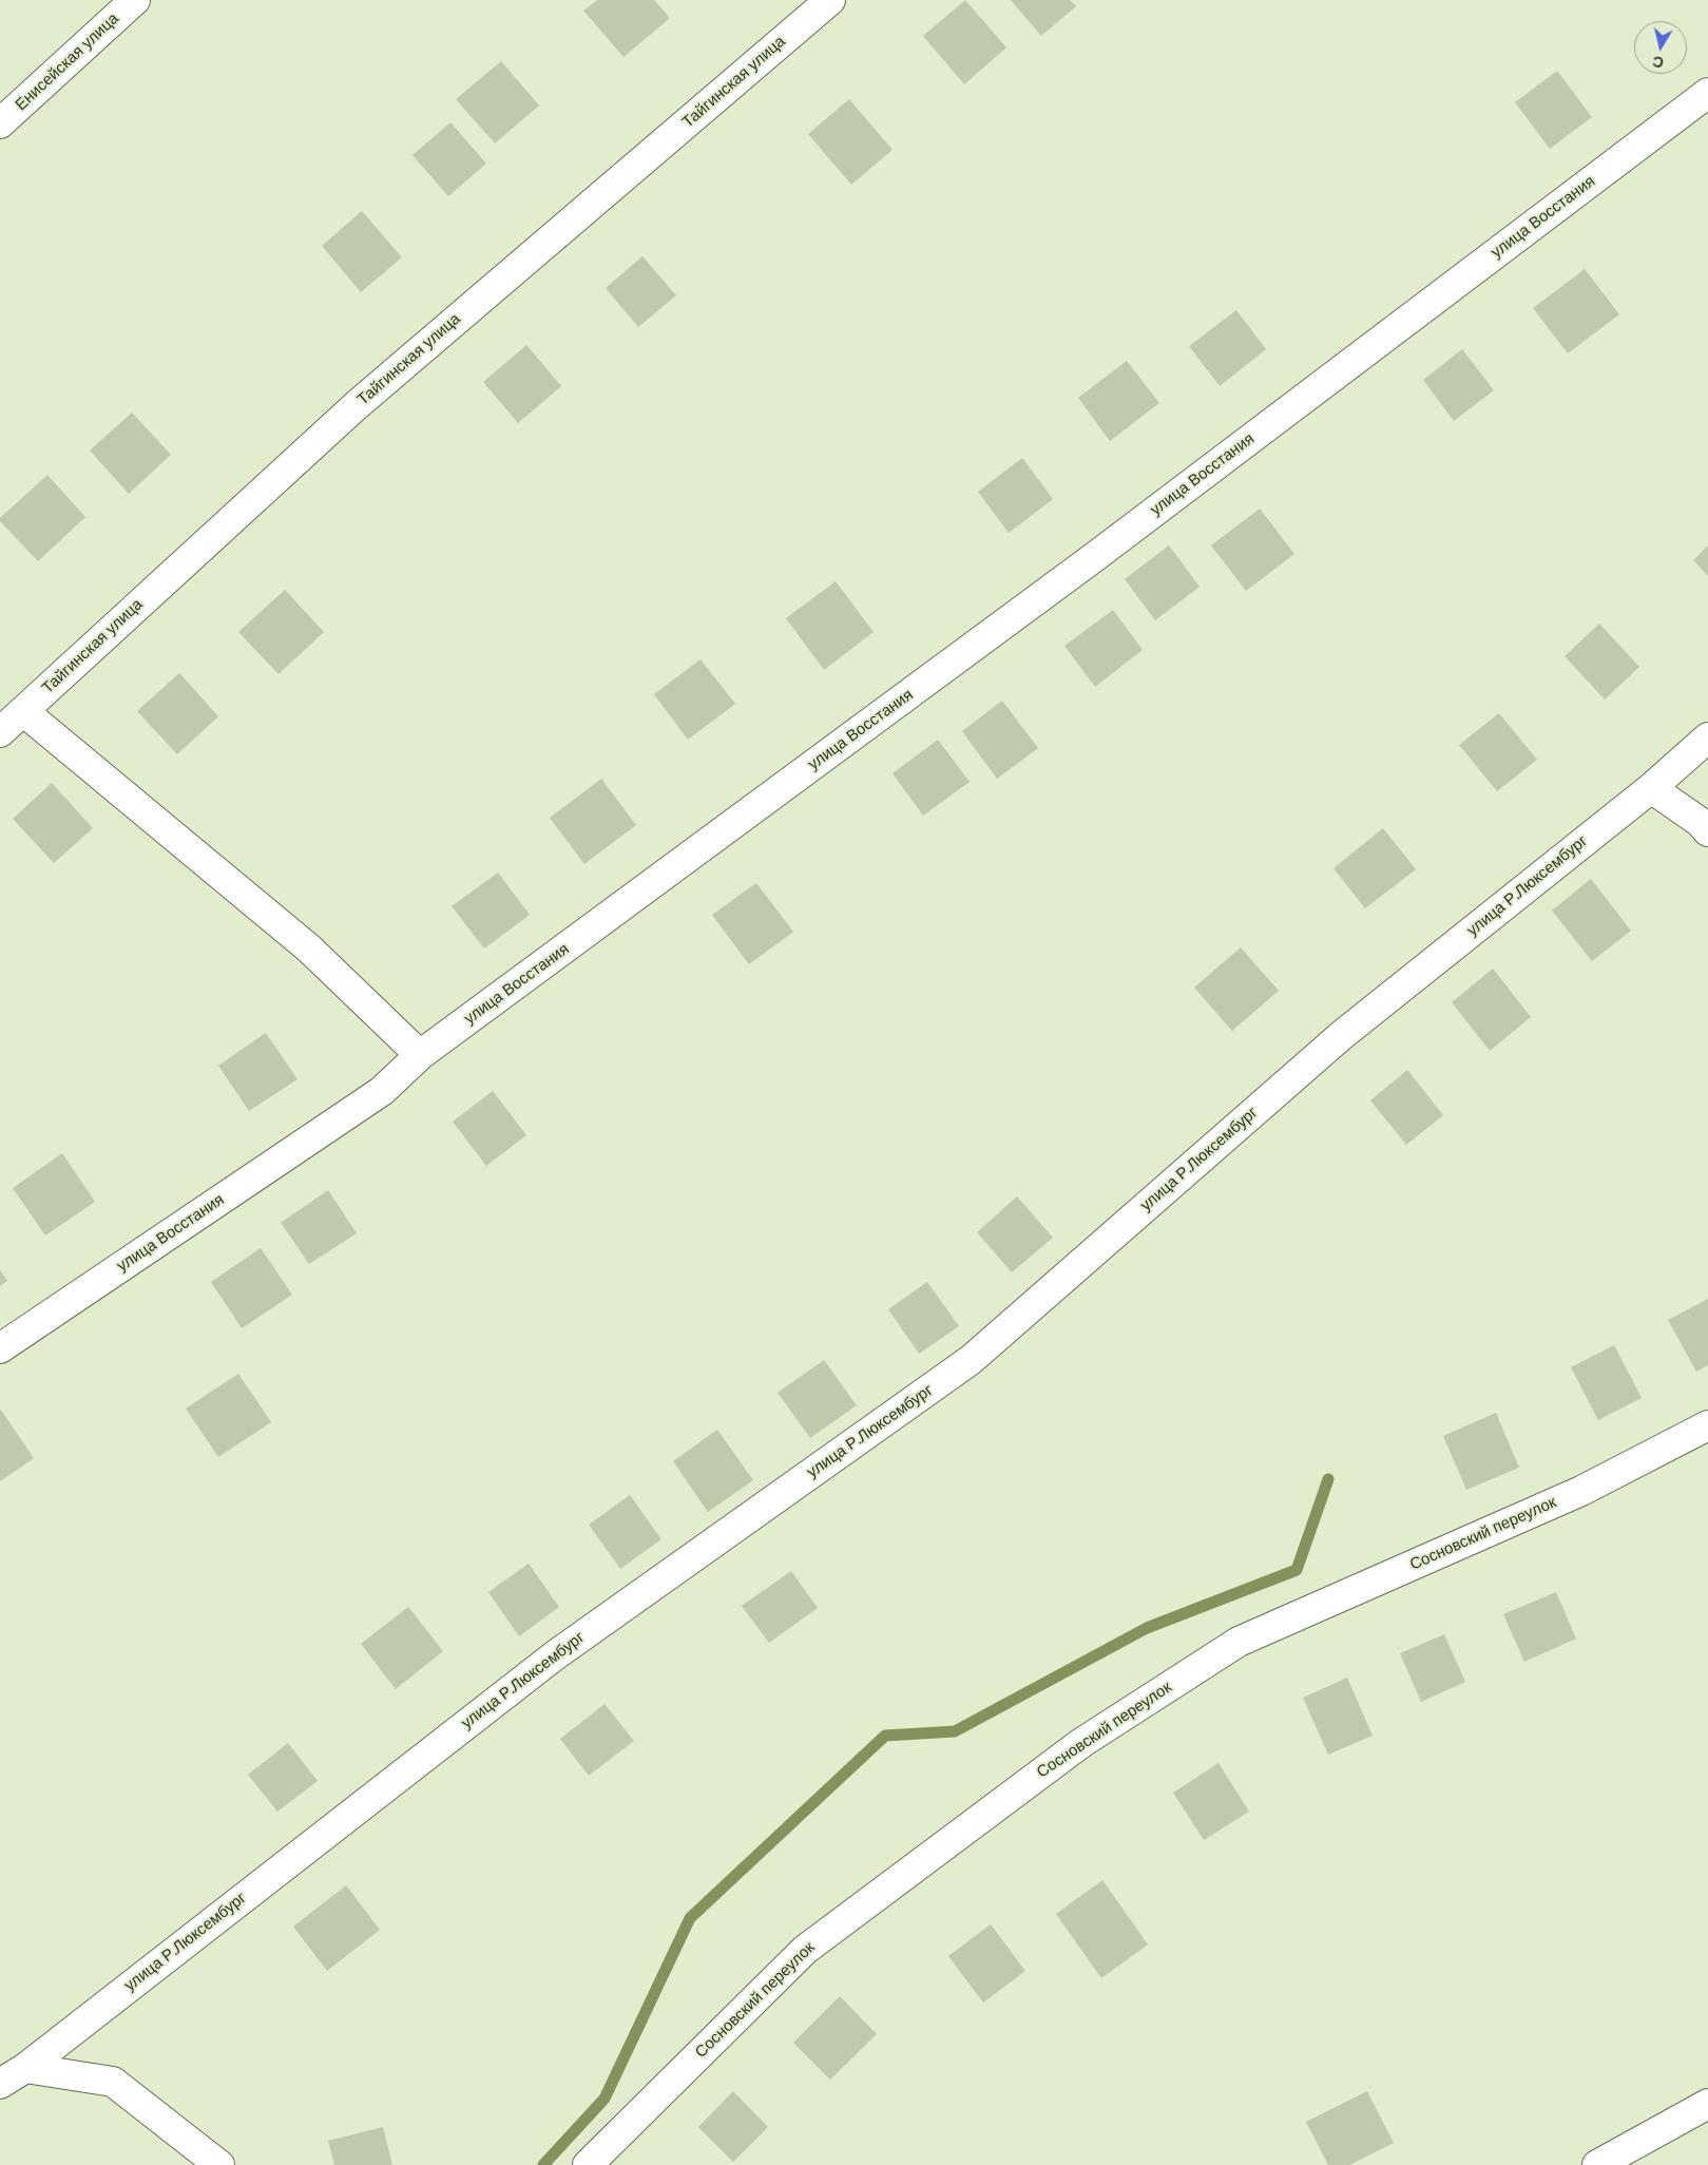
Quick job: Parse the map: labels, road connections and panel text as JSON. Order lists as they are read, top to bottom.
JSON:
{
  "streets": {
    "street": [
      "Енисейская улица",
      "Тайгинская улица",
      "улица Восстания",
      "улица Р.Люксембург",
      "Сосновский переулок"
    ]
  },
  "north": "bottom"
}
